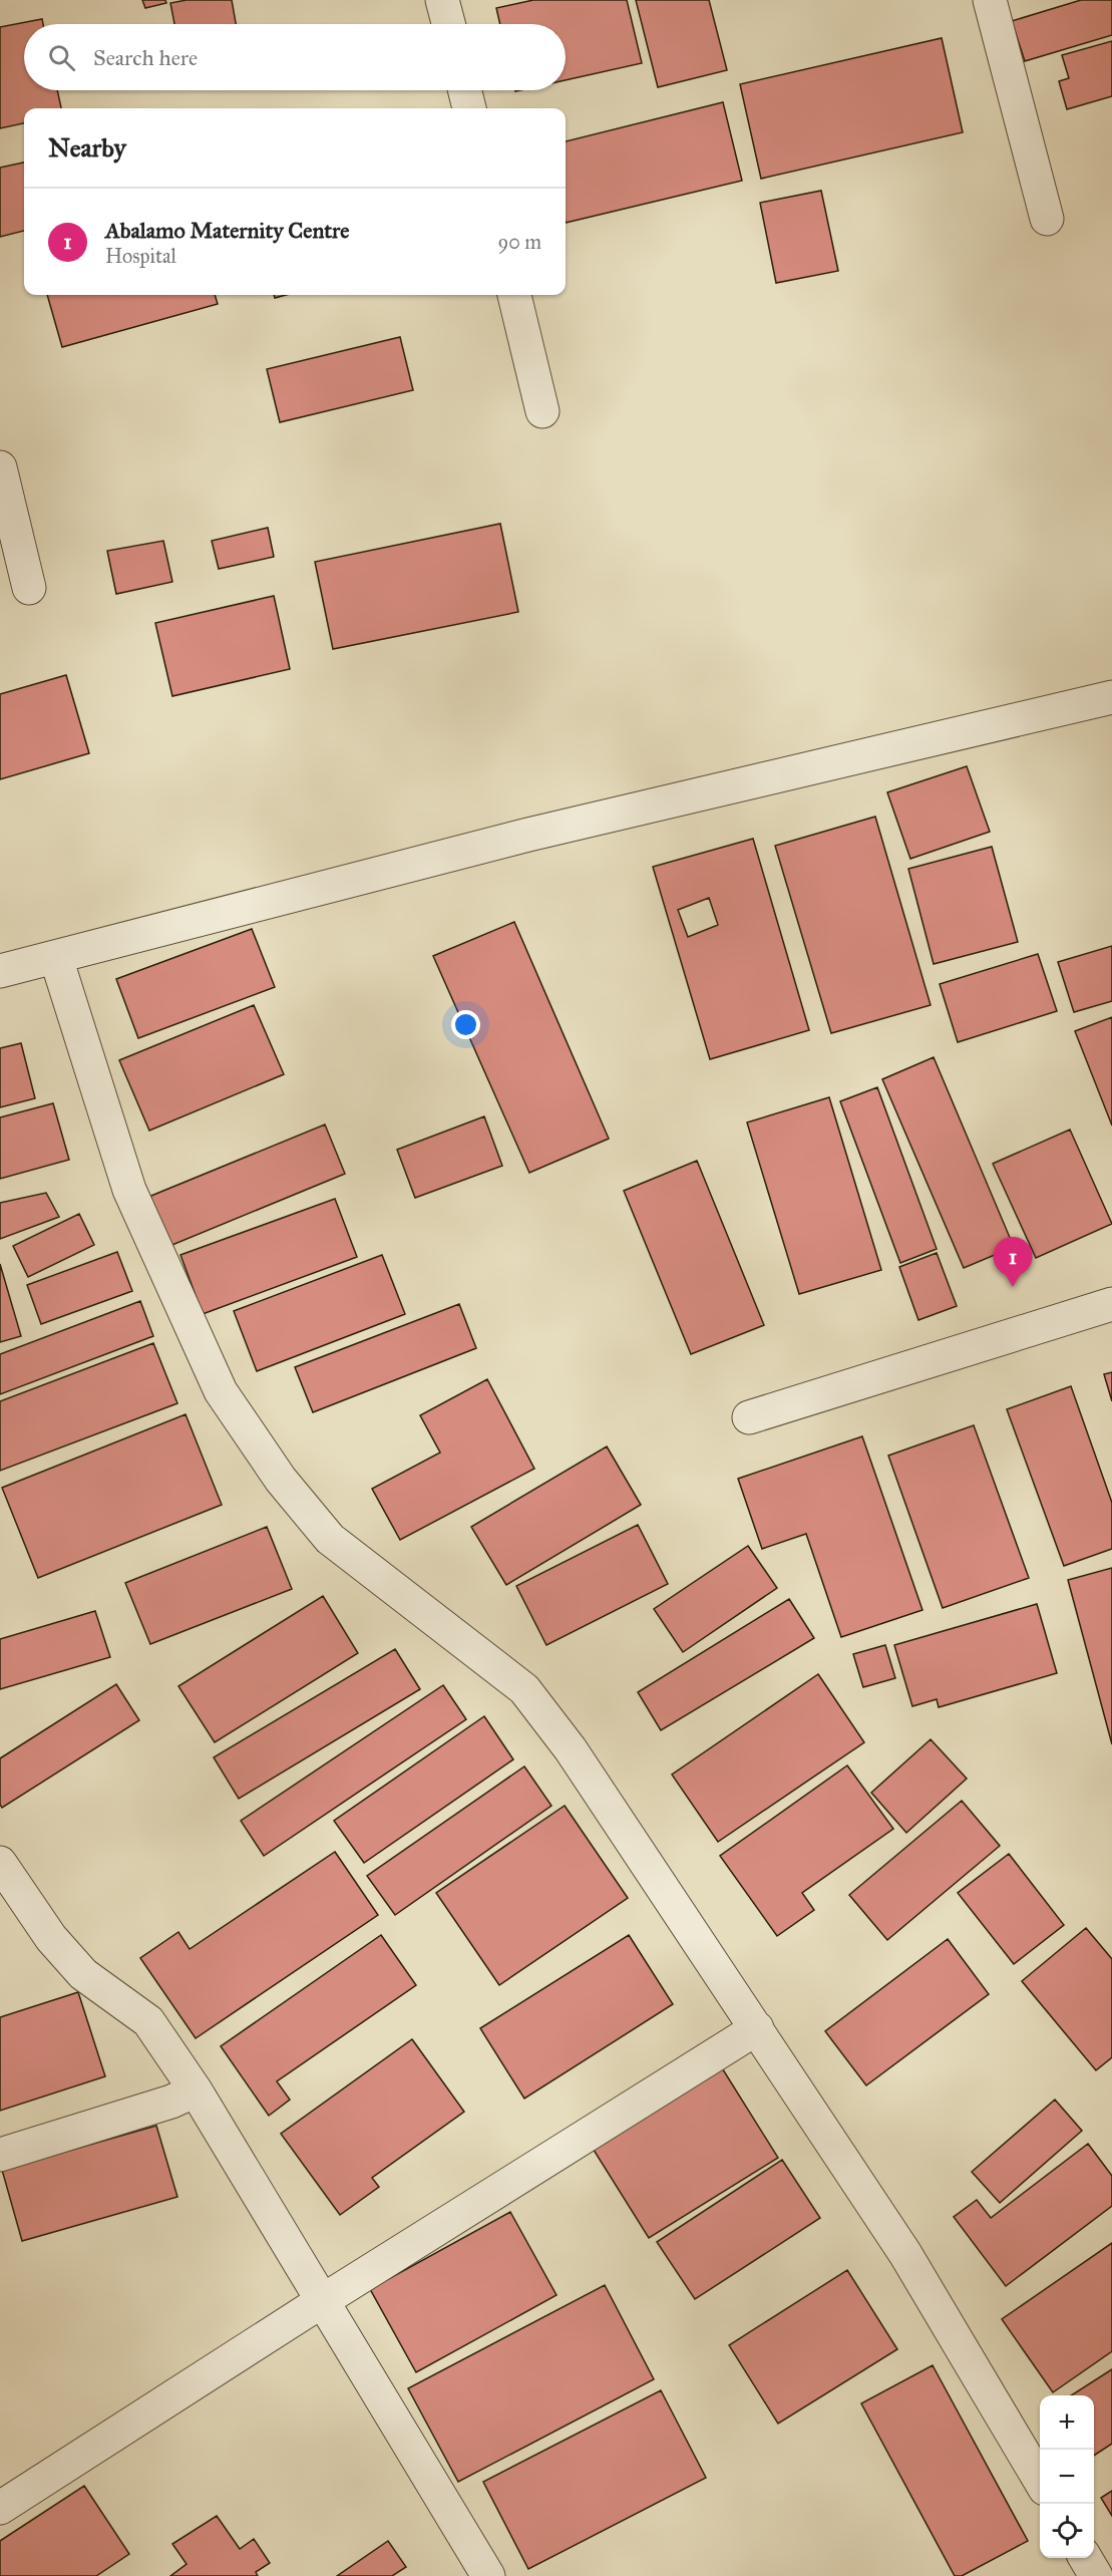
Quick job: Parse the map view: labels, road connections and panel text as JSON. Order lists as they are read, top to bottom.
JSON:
{
  "page": {
    "search": "Search here",
    "heading": "Nearby",
    "list": [
      {
        "mark": "1",
        "name": "Abalamo Maternity Centre",
        "note": "Hospital",
        "value": "90 m"
      }
    ],
    "pins": "1",
    "map_buttons": ["+", "−"]
  }
}
